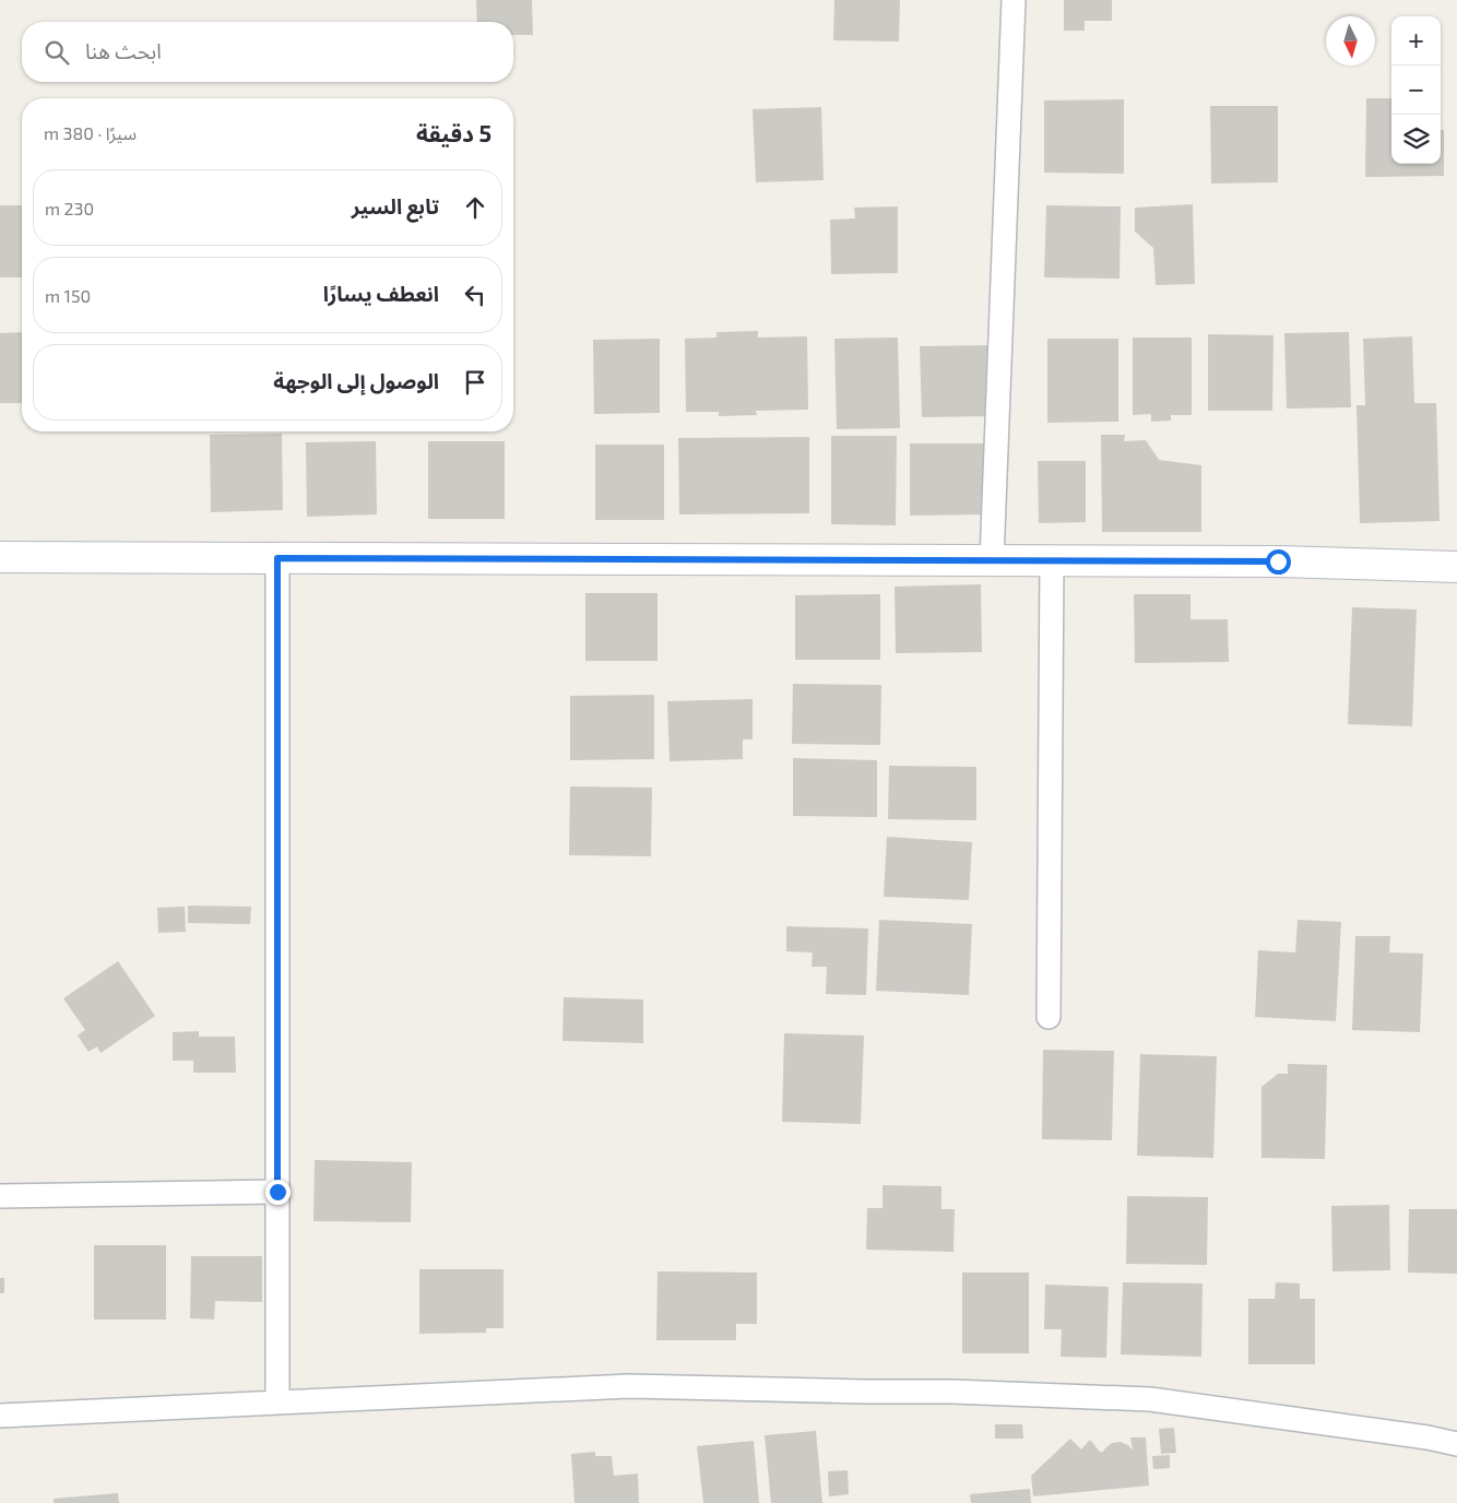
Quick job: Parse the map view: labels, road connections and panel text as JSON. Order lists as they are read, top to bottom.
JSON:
{
  "north": "bottom",
  "page": {
    "map_buttons": ["+", "−"],
    "search": "ابحث هنا",
    "heading": ["5 دقيقة", "سيرًا · 380 m"],
    "list": [
      ["تابع السير", "230 m"],
      ["انعطف يسارًا", "150 m"],
      "الوصول إلى الوجهة"
    ]
  }
}
